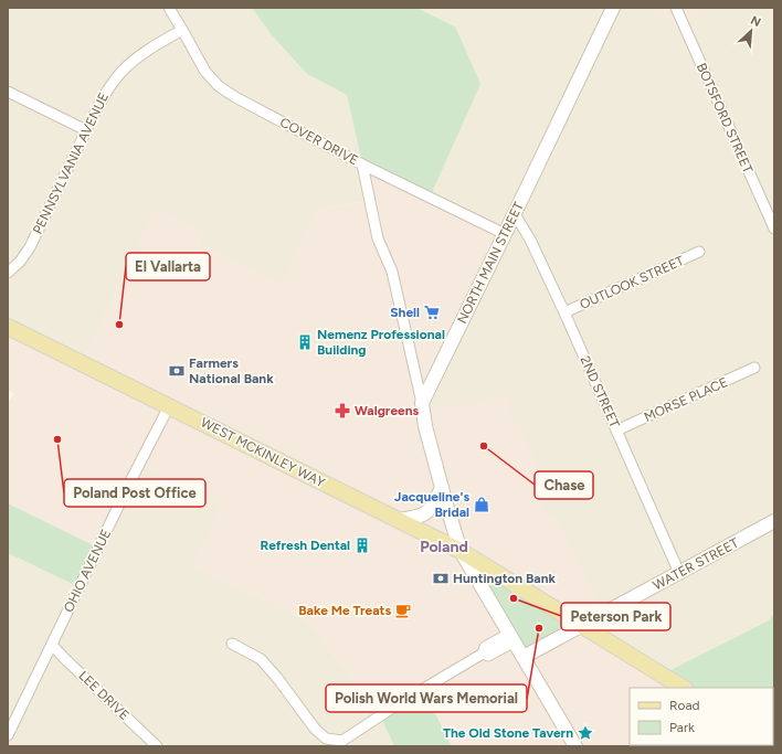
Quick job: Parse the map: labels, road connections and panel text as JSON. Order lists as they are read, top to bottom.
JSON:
{
  "streets": {
    "main road": ["NORTH MAIN STREET", "WEST MCKINLEY WAY", "WATER STREET"],
    "street": [
      "BOTSFORD STREET",
      "COVER DRIVE",
      "PENNSYLVANIA AVENUE",
      "OUTLOOK STREET",
      "2ND STREET",
      "MORSE PLACE",
      "OHIO AVENUE",
      "LEE DRIVE"
    ]
  },
  "crossings": [
    ["COVER DRIVE", "PENNSYLVANIA AVENUE"],
    ["COVER DRIVE", "NORTH MAIN STREET"],
    ["NORTH MAIN STREET", "2ND STREET"],
    ["OUTLOOK STREET", "2ND STREET"],
    ["2ND STREET", "MORSE PLACE"],
    ["2ND STREET", "WATER STREET"],
    ["WEST MCKINLEY WAY", "WATER STREET"],
    ["WEST MCKINLEY WAY", "OHIO AVENUE"],
    ["OHIO AVENUE", "LEE DRIVE"]
  ],
  "districts": ["Poland"],
  "places": {
    "supermarket": ["Shell"],
    "other": [
      "El Vallarta",
      "Poland Post Office",
      "Chase",
      "Peterson Park",
      "Polish World Wars Memorial"
    ],
    "building": ["Nemenz Professional Building", "Refresh Dental"],
    "bank": ["Farmers National Bank", "Huntington Bank"],
    "pharmacy": ["Walgreens"],
    "shop": ["Jacqueline's Bridal"],
    "cafe": ["Bake Me Treats"],
    "place": ["The Old Stone Tavern"]
  },
  "legend": ["Road", "Park"],
  "north": "top right"
}
